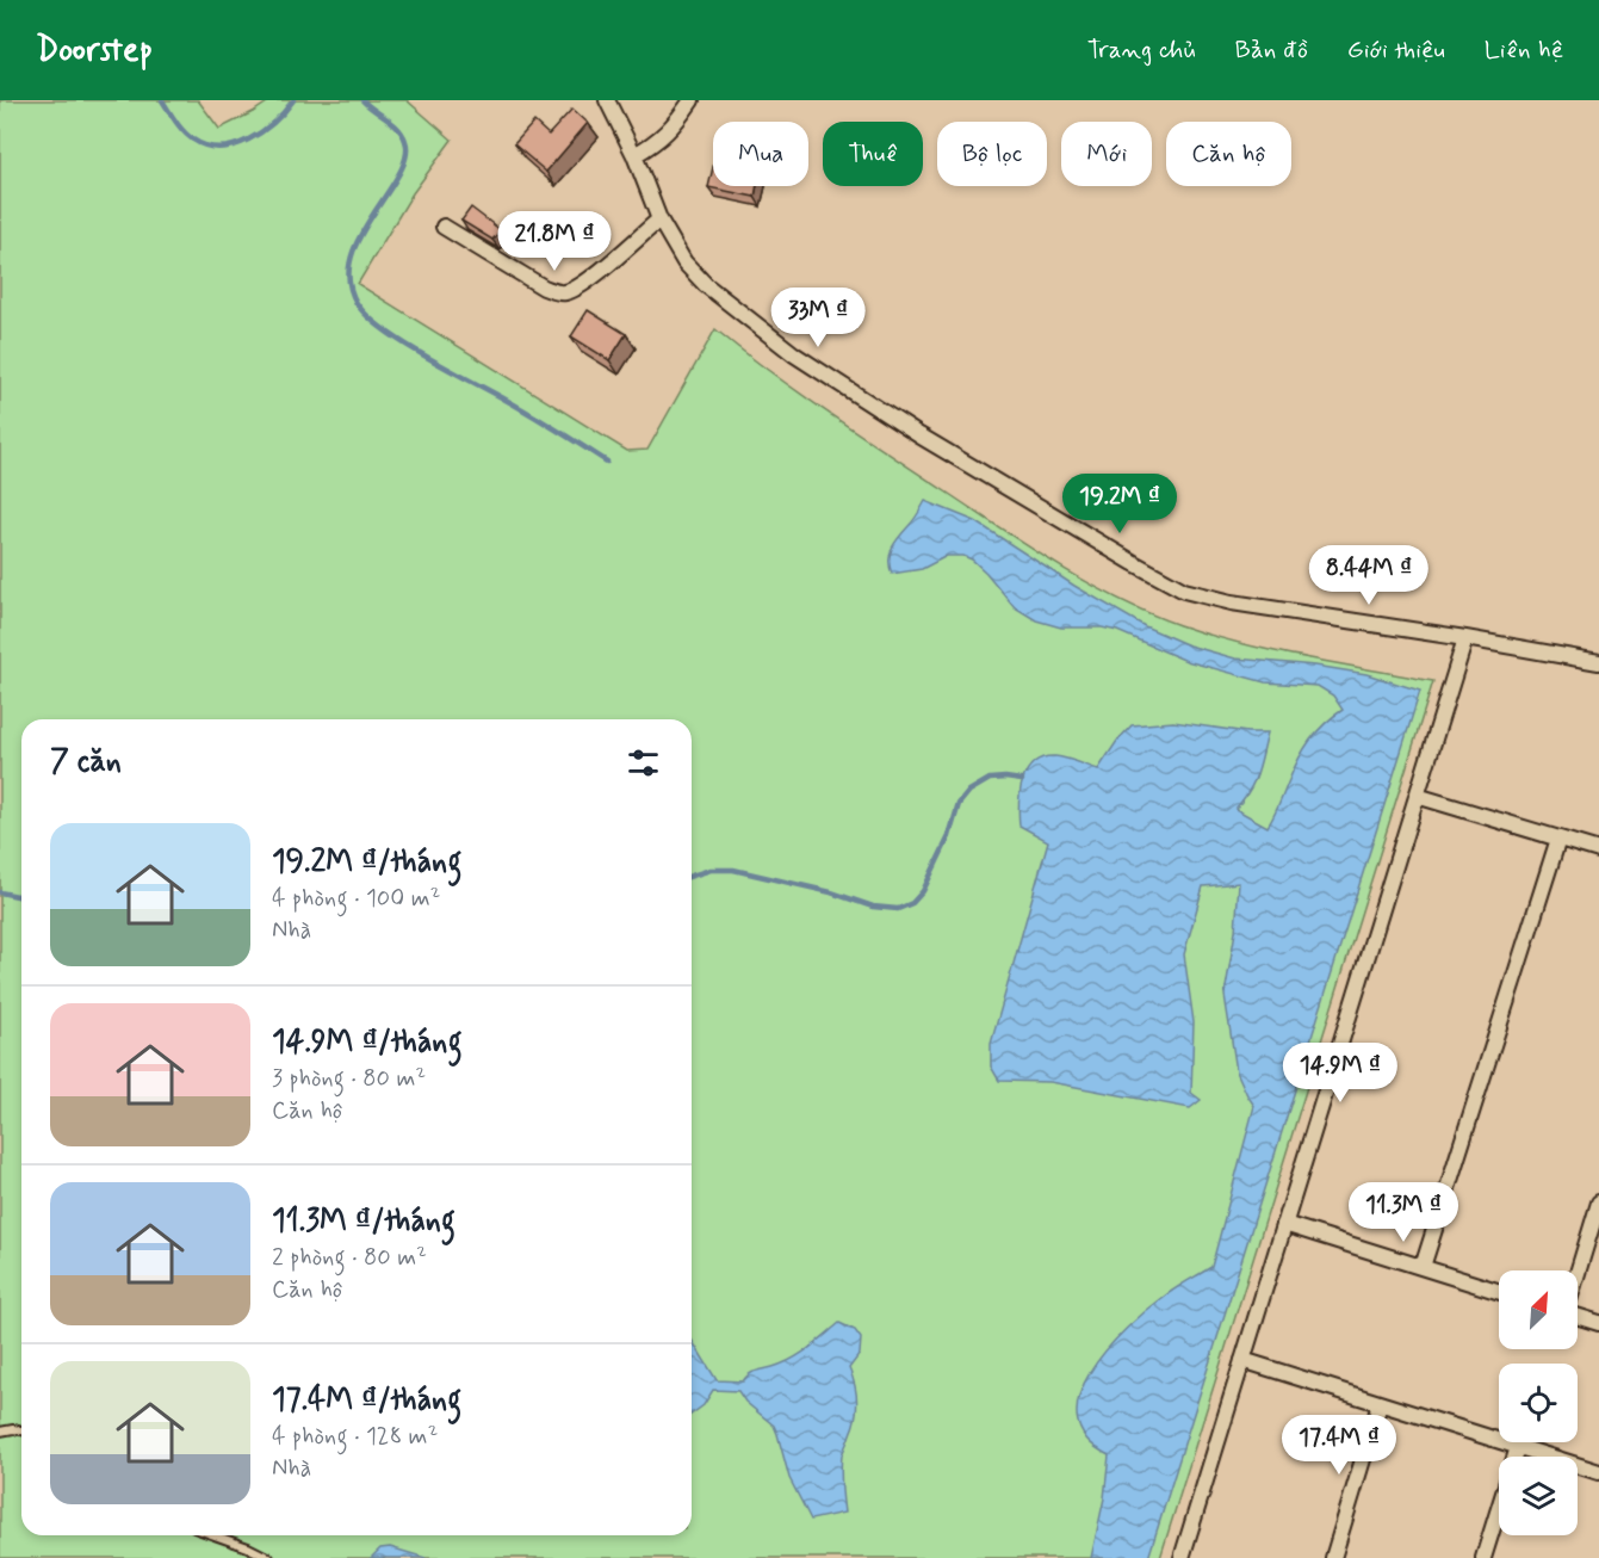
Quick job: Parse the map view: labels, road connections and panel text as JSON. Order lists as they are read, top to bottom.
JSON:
{
  "north": "top right",
  "page": {
    "header": "Doorstep",
    "nav": [
      "Trang chủ",
      "Bản đồ",
      "Giới thiệu",
      "Liên hệ"
    ],
    "chip": [
      "Mua",
      "Thuê",
      "Bộ lọc",
      "Mới",
      "Căn hộ"
    ],
    "price": [
      "21.8M ₫",
      "33M ₫",
      "19.2M ₫",
      "8.44M ₫",
      "14.9M ₫",
      "11.3M ₫",
      "17.4M ₫"
    ],
    "heading": "7 căn",
    "list": [
      {
        "name": "19.2M ₫/tháng",
        "note": "4 phòng · 100 m² · Nhà"
      },
      {
        "name": "14.9M ₫/tháng",
        "note": "3 phòng · 80 m² · Căn hộ"
      },
      {
        "name": "11.3M ₫/tháng",
        "note": "2 phòng · 80 m² · Căn hộ"
      },
      {
        "name": "17.4M ₫/tháng",
        "note": "4 phòng · 128 m² · Nhà"
      }
    ]
  }
}
